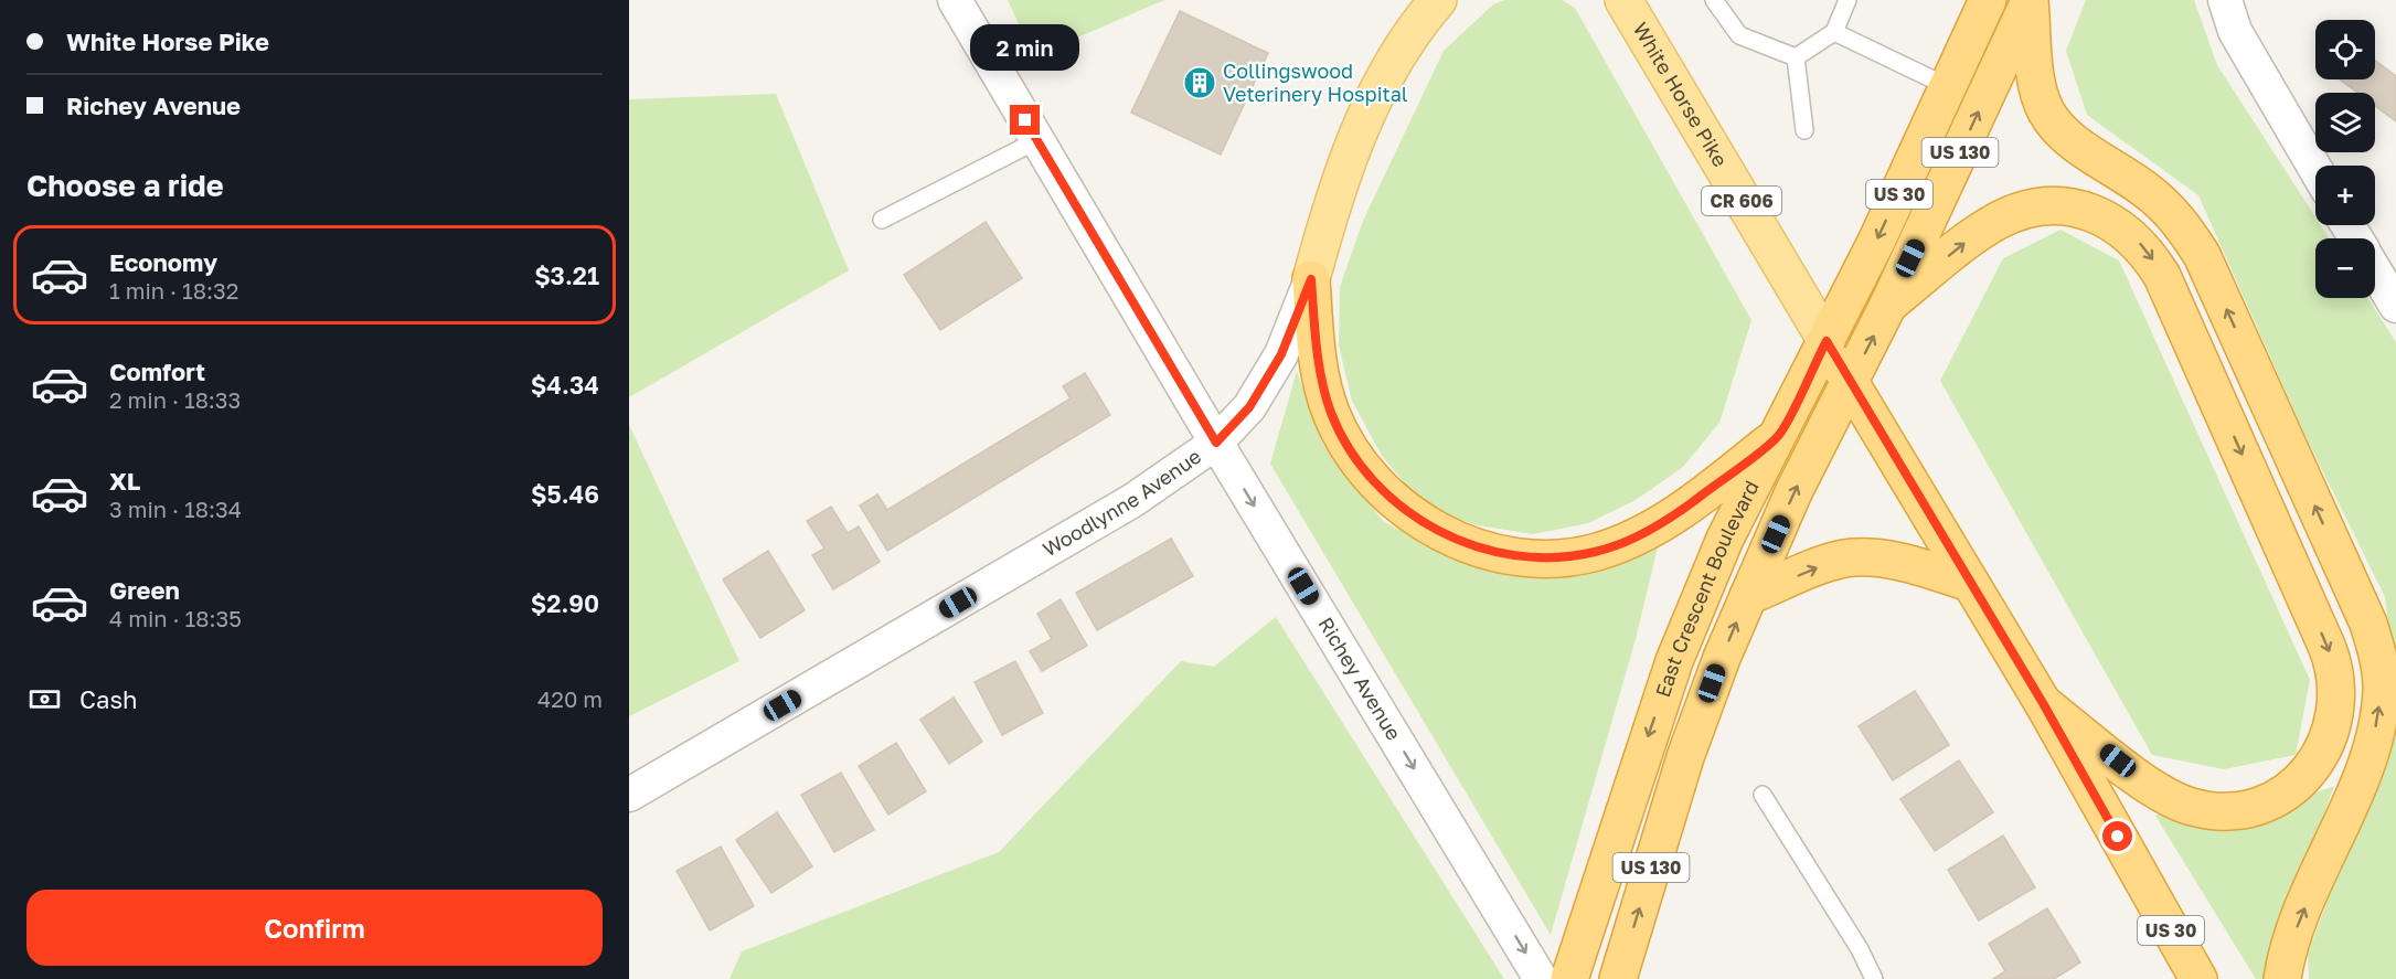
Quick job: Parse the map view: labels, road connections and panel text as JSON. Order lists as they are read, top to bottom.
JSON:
{
  "streets": {
    "highway": [
      "White Horse Pike",
      "US 130",
      "US 30",
      "East Crescent Boulevard"
    ],
    "main road": ["CR 606", "Woodlynne Avenue"],
    "street": ["Richey Avenue"]
  },
  "crossings": [
    ["White Horse Pike", "East Crescent Boulevard"],
    ["Woodlynne Avenue", "Richey Avenue"]
  ],
  "one_way": ["Richey Avenue"],
  "places": {
    "building": ["Collingswood Veterinery Hospital"]
  },
  "page": {
    "banner": ["White Horse Pike", "Richey Avenue"],
    "map_buttons": ["+", "−"],
    "bubble": "2 min",
    "heading": "Choose a ride",
    "list": [
      {
        "name": "Economy",
        "note": "1 min · 18:32",
        "value": "$3.21"
      },
      {
        "name": "Comfort",
        "note": "2 min · 18:33",
        "value": "$4.34"
      },
      {
        "name": "XL",
        "note": "3 min · 18:34",
        "value": "$5.46"
      },
      {
        "name": "Green",
        "note": "4 min · 18:35",
        "value": "$2.90"
      }
    ],
    "pay": ["Cash", "420 m"],
    "buttons": "Confirm"
  }
}
